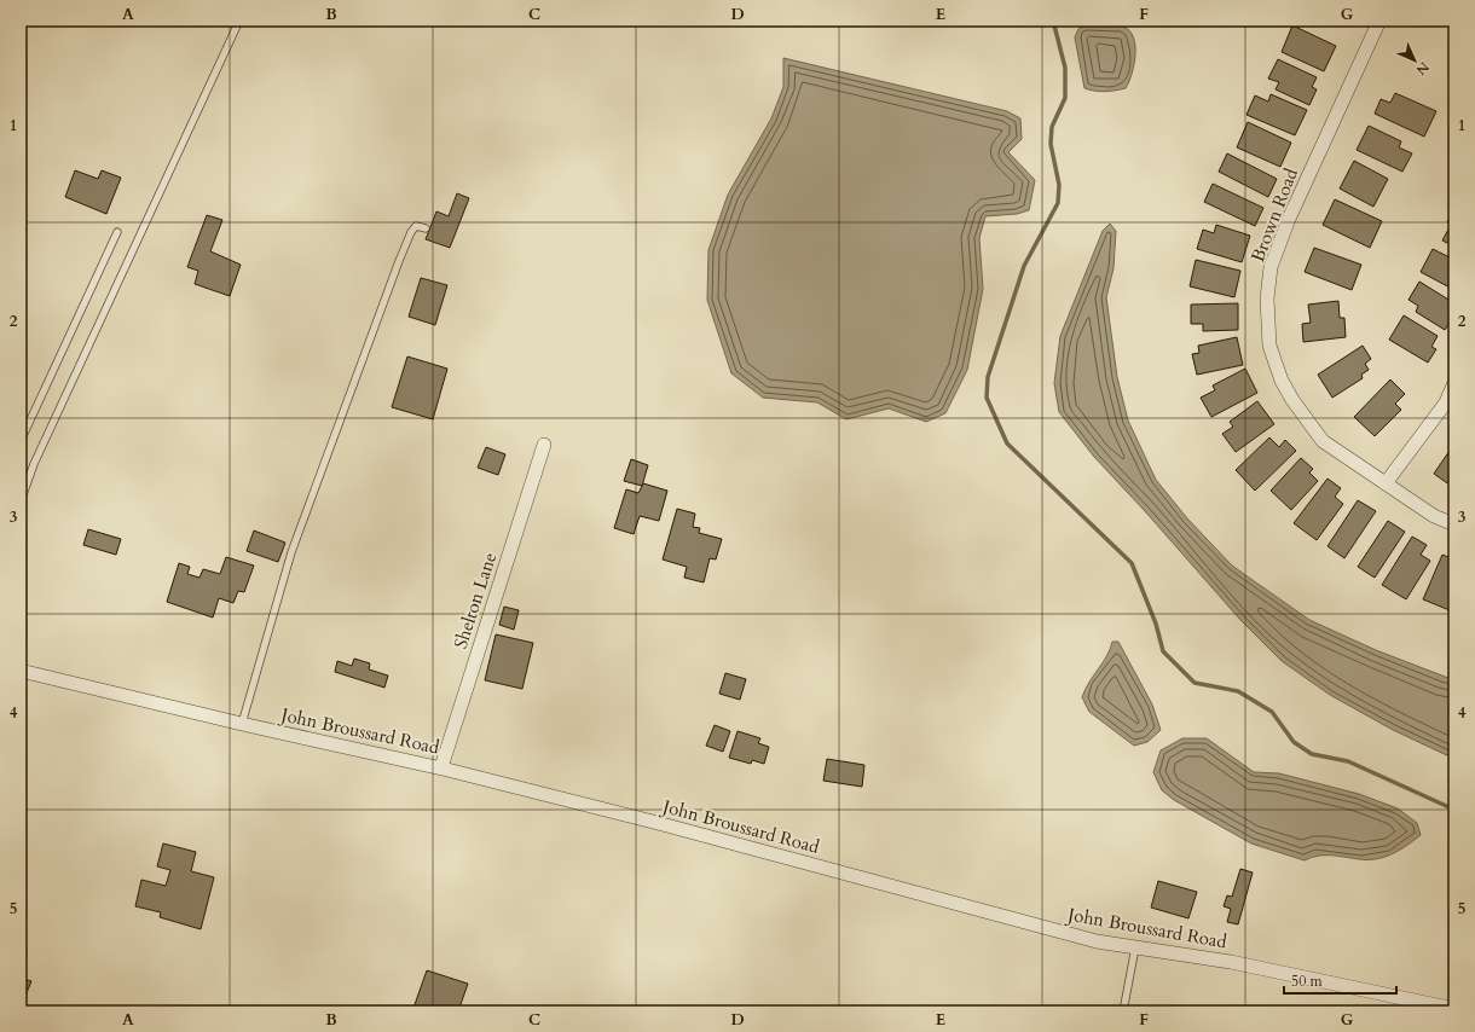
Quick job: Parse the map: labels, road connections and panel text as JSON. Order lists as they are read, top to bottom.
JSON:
{
  "streets": {
    "street": ["Brown Road", "Shelton Lane", "John Broussard Road"]
  },
  "crossings": [
    ["Shelton Lane", "John Broussard Road"]
  ],
  "scale_bar": "50 m",
  "north": "bottom right",
  "grid": {
    "columns": [
      "A",
      "B",
      "C",
      "D",
      "E",
      "F",
      "G"
    ],
    "rows": [
      "1",
      "2",
      "3",
      "4",
      "5"
    ]
  }
}
